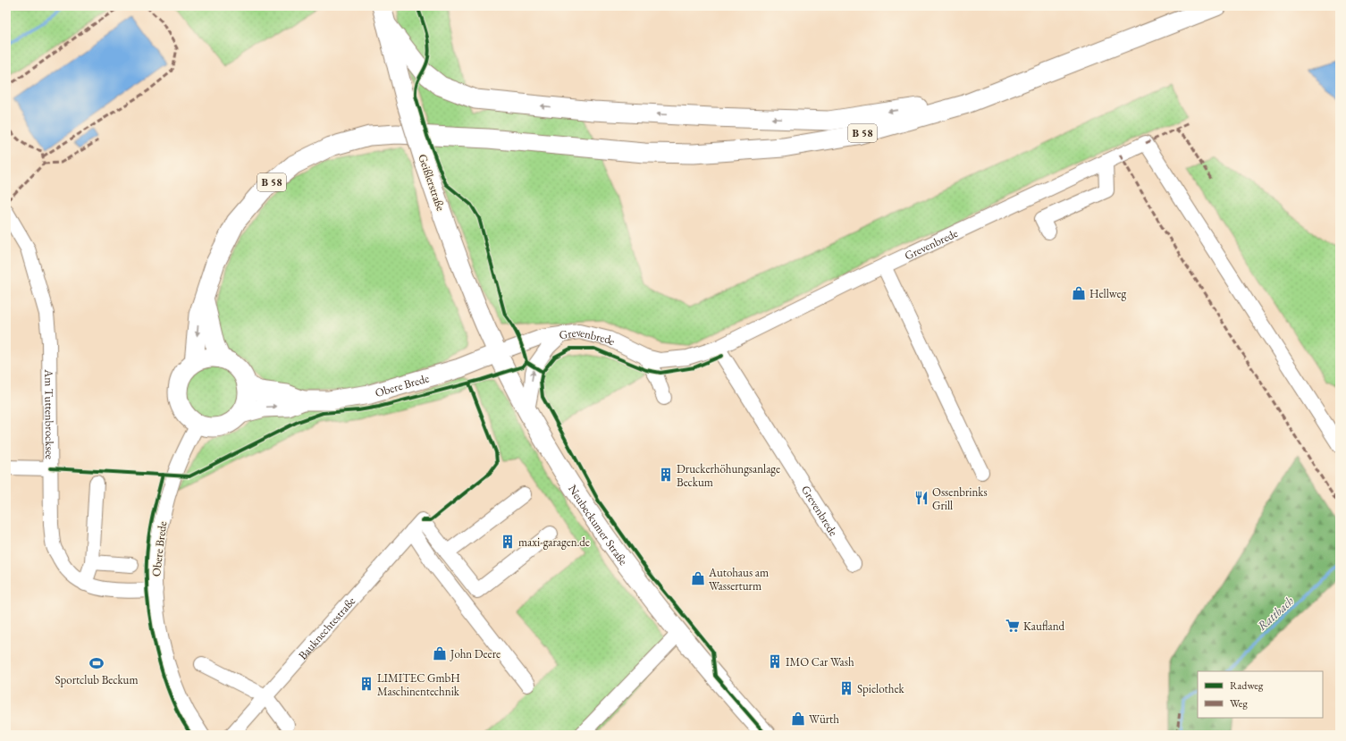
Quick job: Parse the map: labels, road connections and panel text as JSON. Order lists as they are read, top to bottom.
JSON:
{
  "streets": {
    "main road": [
      "B 58",
      "Geißlerstraße",
      "Obere Brede",
      "Neubeckumer Straße"
    ],
    "street": ["Grevenbrede", "Am Tuttenbrocksee", "Bauknechtestraße"]
  },
  "crossings": [
    ["B 58", "Obere Brede"],
    ["Geißlerstraße", "Grevenbrede"],
    ["Geißlerstraße", "Obere Brede"],
    ["Geißlerstraße", "Neubeckumer Straße"],
    ["Grevenbrede", "Obere Brede"],
    ["Grevenbrede", "Neubeckumer Straße"],
    ["Obere Brede", "Am Tuttenbrocksee"],
    ["Obere Brede", "Neubeckumer Straße"]
  ],
  "water": ["Rattbach"],
  "places": {
    "shop": [
      "Hellweg",
      "Autohaus am Wasserturm",
      "John Deere",
      "Würth"
    ],
    "building": [
      "Druckerhöhungsanlage Beckum",
      "maxi-garagen.de",
      "IMO Car Wash",
      "LIMITEC GmbH Maschinentechnik",
      "Spielothek"
    ],
    "restaurant": ["Ossenbrinks Grill"],
    "supermarket": ["Kaufland"],
    "sports": ["Sportclub Beckum"]
  },
  "legend": ["Radweg", "Weg"]
}
